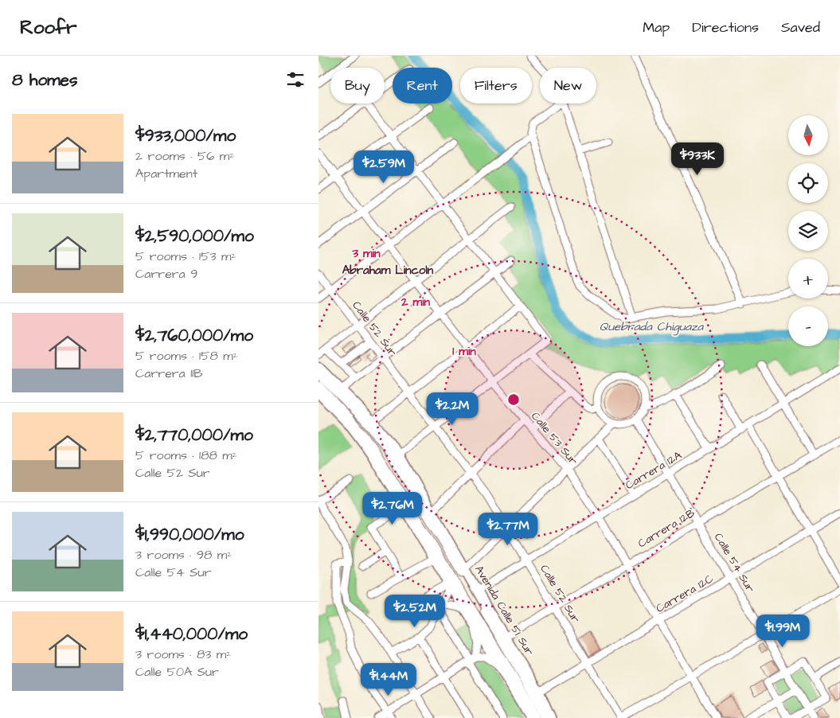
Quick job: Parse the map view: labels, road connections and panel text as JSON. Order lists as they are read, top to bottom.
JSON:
{
  "streets": {
    "main road": ["Avenida Calle 51 Sur"],
    "street": [
      "Calle 52 Sur",
      "Calle 53 Sur",
      "Carrera 12A",
      "Carrera 12B",
      "Calle 54 Sur",
      "Carrera 12C"
    ]
  },
  "crossings": [
    ["Calle 52 Sur", "Carrera 12A"],
    ["Calle 52 Sur", "Carrera 12B"],
    ["Calle 52 Sur", "Carrera 12C"],
    ["Calle 53 Sur", "Carrera 12A"],
    ["Calle 53 Sur", "Carrera 12B"],
    ["Calle 53 Sur", "Carrera 12C"],
    ["Carrera 12A", "Calle 54 Sur"],
    ["Carrera 12A", "Avenida Calle 51 Sur"],
    ["Carrera 12B", "Calle 54 Sur"],
    ["Carrera 12B", "Avenida Calle 51 Sur"],
    ["Calle 54 Sur", "Carrera 12C"],
    ["Carrera 12C", "Avenida Calle 51 Sur"]
  ],
  "districts": ["Abraham Lincoln"],
  "water": ["Quebrada Chiguaza"],
  "north": "bottom",
  "page": {
    "header": "Roofr",
    "nav": ["Map", "Directions", "Saved"],
    "heading": "8 homes",
    "chip": [
      "Buy",
      "Rent",
      "Filters",
      "New"
    ],
    "list": [
      {
        "name": "$933,000/mo",
        "note": "2 rooms · 56 m² · Apartment"
      },
      {
        "name": "$2,590,000/mo",
        "note": "5 rooms · 153 m² · Carrera 9"
      },
      {
        "name": "$2,760,000/mo",
        "note": "5 rooms · 158 m² · Carrera 11B"
      },
      {
        "name": "$2,770,000/mo",
        "note": "5 rooms · 188 m² · Calle 52 Sur"
      },
      {
        "name": "$1,990,000/mo",
        "note": "3 rooms · 98 m² · Calle 54 Sur"
      },
      {
        "name": "$1,440,000/mo",
        "note": "3 rooms · 83 m² · Calle 50A Sur"
      }
    ],
    "map_buttons": ["+", "−"],
    "price": [
      "$933K",
      "$2.59M",
      "$2.2M",
      "$2.76M",
      "$2.77M",
      "$2.52M",
      "$1.99M",
      "$1.44M"
    ]
  },
  "rings": ["3 min", "2 min", "1 min"]
}
